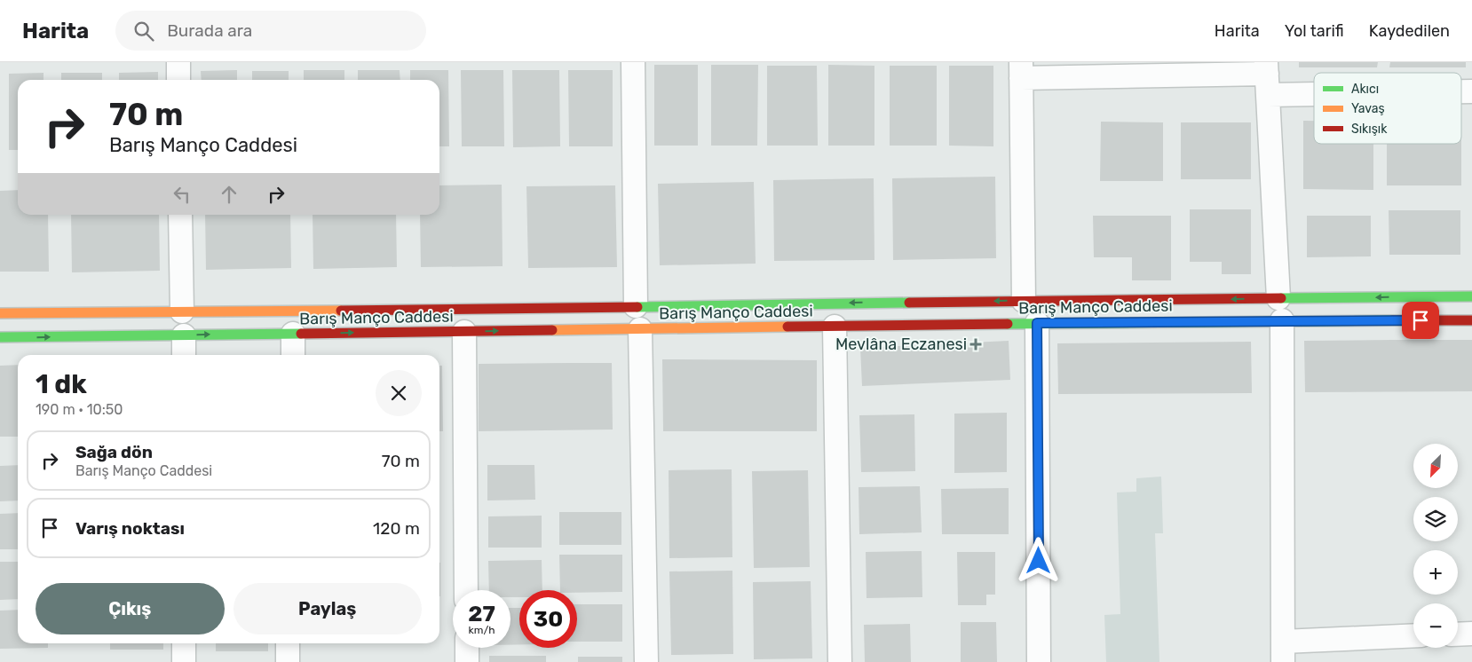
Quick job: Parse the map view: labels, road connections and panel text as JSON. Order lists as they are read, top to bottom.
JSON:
{
  "streets": {
    "street": ["Barış Manço Caddesi"]
  },
  "places": {
    "health": ["Mevlâna Eczanesi"]
  },
  "legend": ["Akıcı", "Yavaş", "Sıkışık"],
  "north": "bottom left",
  "page": {
    "header": "Harita",
    "search": "Burada ara",
    "nav": ["Harita", "Yol tarifi", "Kaydedilen"],
    "turn": ["70 m", "Barış Manço Caddesi"],
    "heading": ["1 dk", "190 m · 10:50"],
    "list": [
      {
        "name": "Sağa dön",
        "note": "Barış Manço Caddesi",
        "value": "70 m"
      },
      {
        "name": "Varış noktası",
        "value": "120 m"
      }
    ],
    "map_buttons": ["+", "−"],
    "buttons": ["Çıkış", "Paylaş"],
    "speed": "27 km/h",
    "limit": "30"
  }
}
